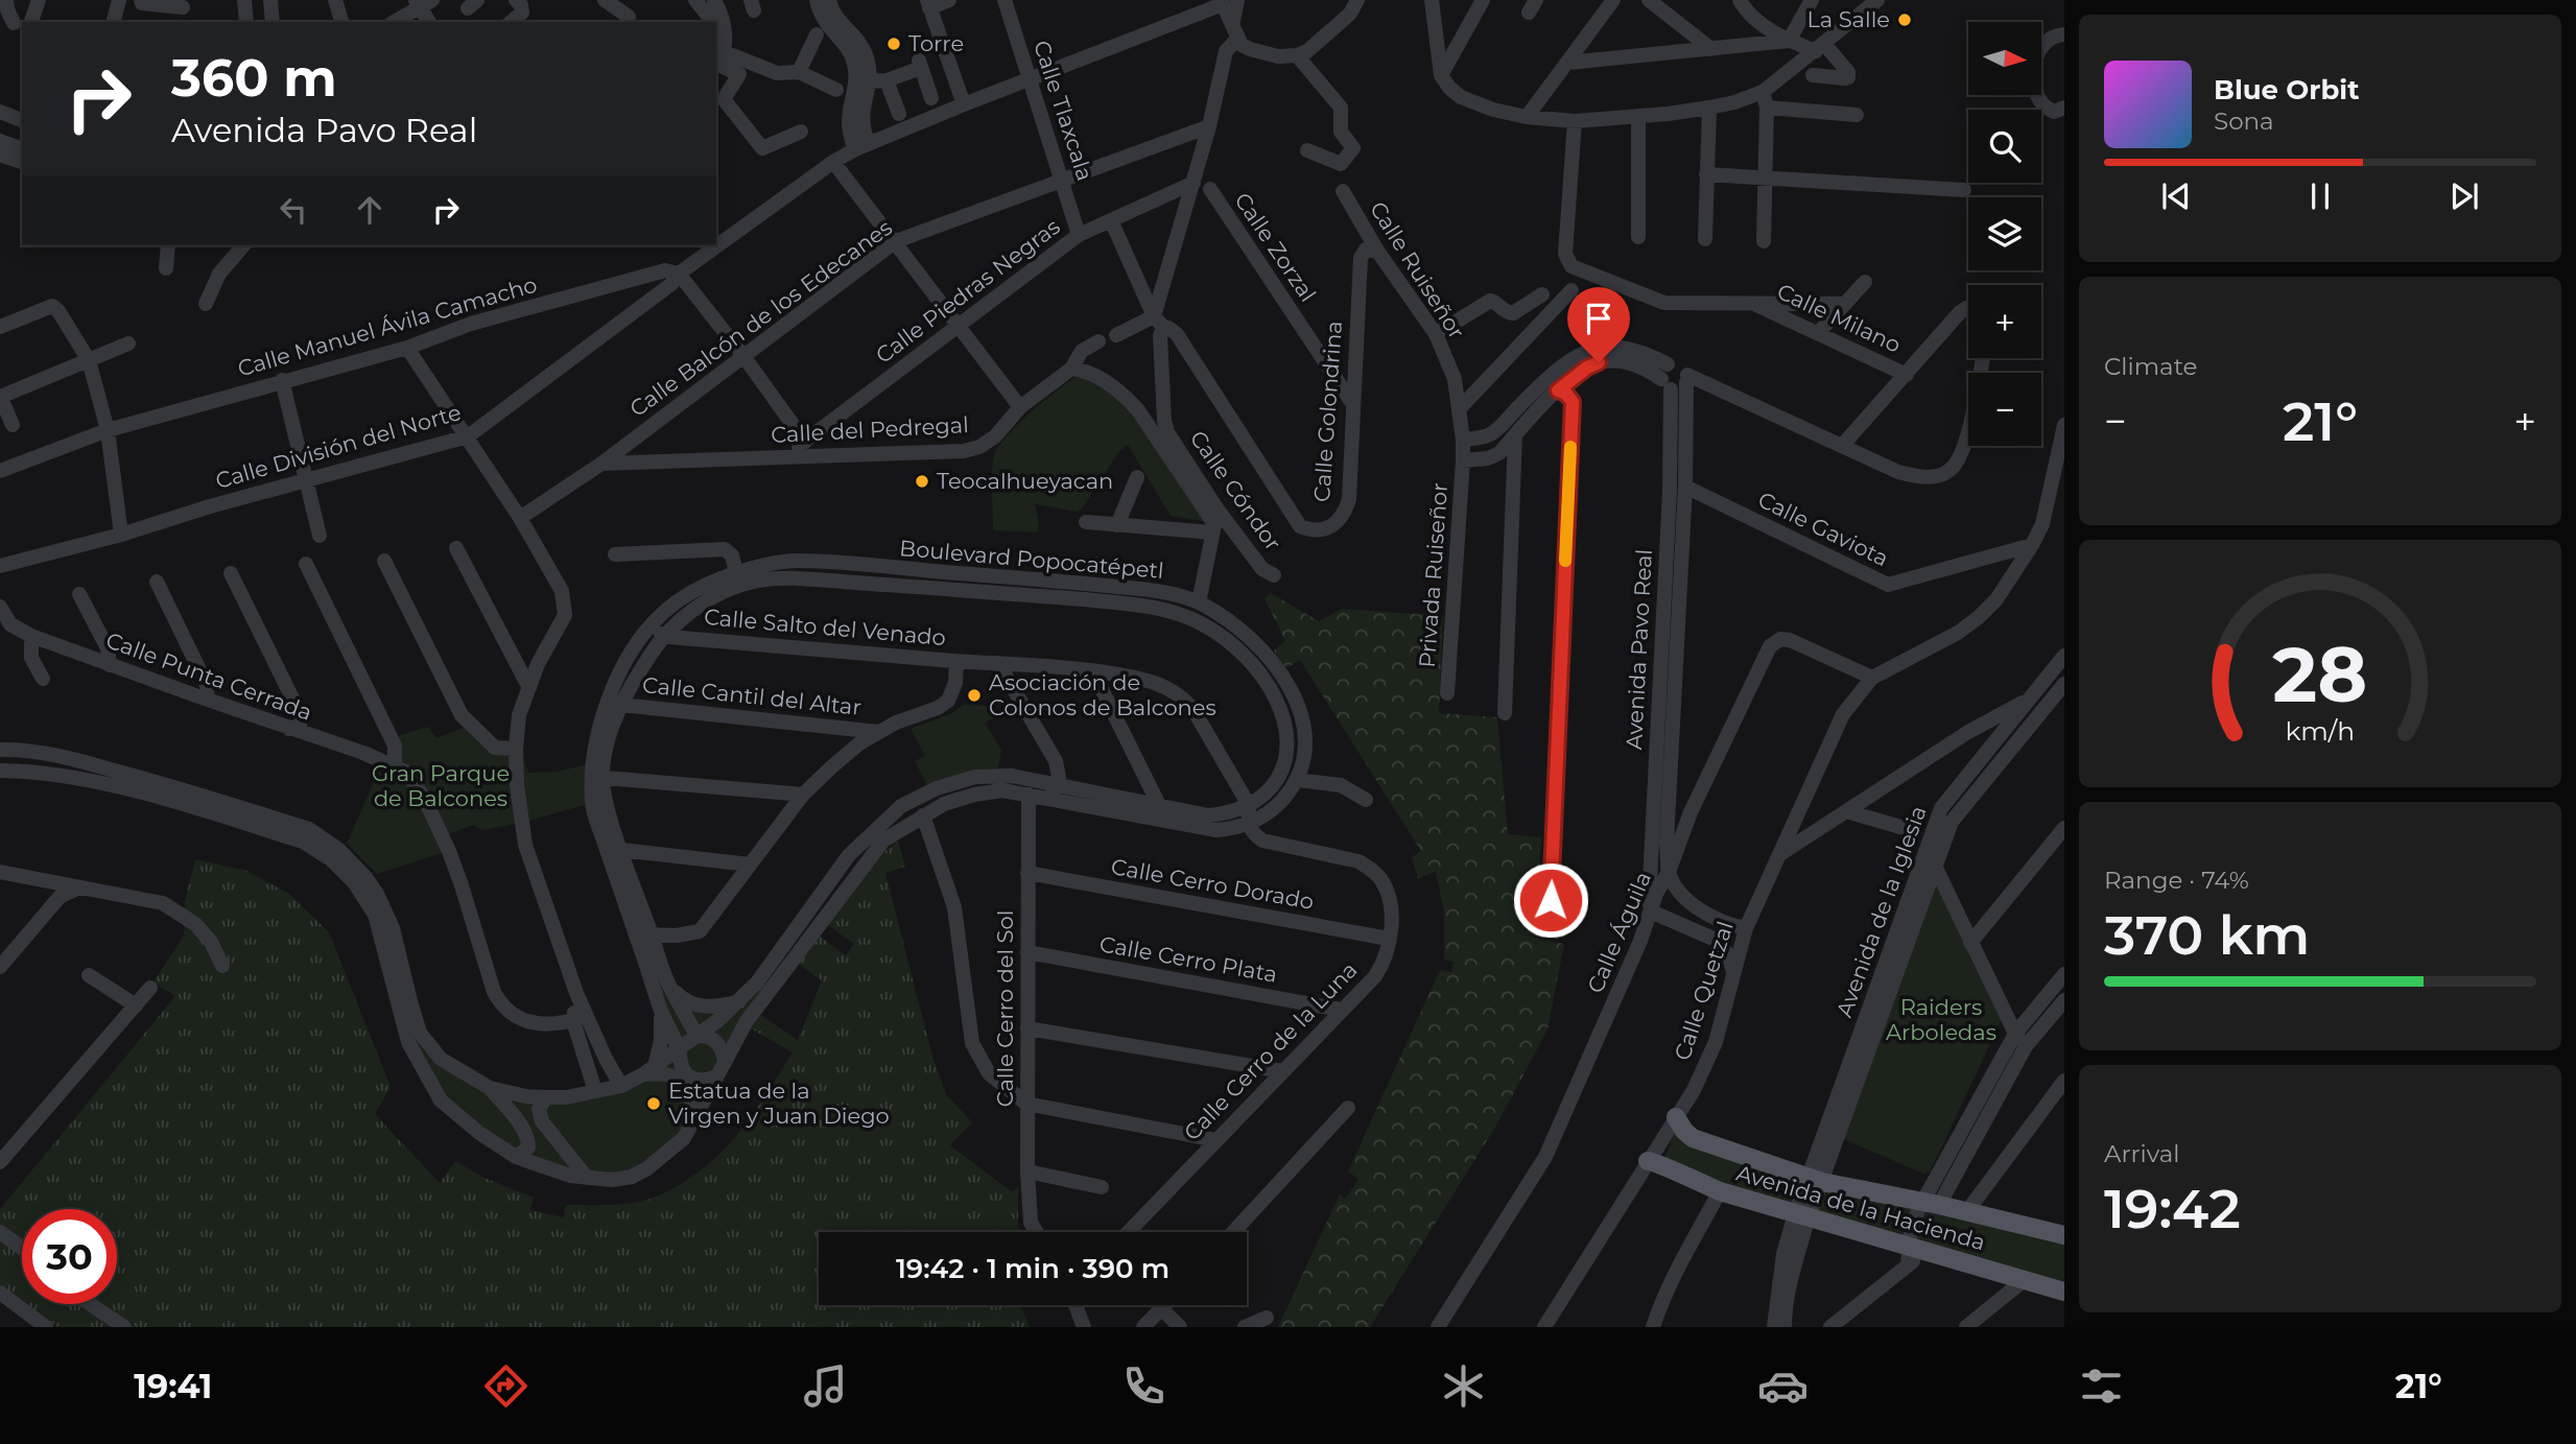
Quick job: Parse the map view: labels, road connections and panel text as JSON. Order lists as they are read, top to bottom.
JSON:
{
  "streets": {
    "main road": ["Avenida de la Hacienda"],
    "street": [
      "Calle Tlaxcala",
      "Calle Zorzal",
      "Calle Ruiseñor",
      "Calle Piedras Negras",
      "Calle Balcón de los Edecanes",
      "Calle Milano",
      "Calle Manuel Ávila Camacho",
      "Calle Golondrina",
      "Calle del Pedregal",
      "Calle División del Norte",
      "Calle Cóndor",
      "Calle Gaviota",
      "Boulevard Popocatépetl",
      "Privada Ruiseñor",
      "Calle Salto del Venado",
      "Avenida Pavo Real",
      "Calle Punta Cerrada",
      "Calle Cantil del Altar",
      "Calle Cerro Dorado",
      "Avenida de la Iglesia",
      "Calle Águila",
      "Calle Cerro Plata",
      "Calle Quetzal",
      "Calle Cerro del Sol",
      "Calle Cerro de la Luna"
    ]
  },
  "crossings": [
    ["Calle Tlaxcala", "Calle Piedras Negras"],
    ["Calle Tlaxcala", "Calle Balcón de los Edecanes"],
    ["Calle Tlaxcala", "Calle División del Norte"],
    ["Calle Zorzal", "Calle Golondrina"],
    ["Calle Ruiseñor", "Calle Golondrina"],
    ["Calle Ruiseñor", "Privada Ruiseñor"],
    ["Calle Piedras Negras", "Calle Golondrina"],
    ["Calle Piedras Negras", "Calle del Pedregal"],
    ["Calle Balcón de los Edecanes", "Calle del Pedregal"],
    ["Calle Manuel Ávila Camacho", "Calle División del Norte"],
    ["Calle Golondrina", "Calle Cóndor"],
    ["Calle Gaviota", "Avenida Pavo Real"],
    ["Boulevard Popocatépetl", "Calle Salto del Venado"],
    ["Boulevard Popocatépetl", "Calle Cantil del Altar"],
    ["Boulevard Popocatépetl", "Calle Cerro del Sol"],
    ["Boulevard Popocatépetl", "Calle Cerro de la Luna"],
    ["Avenida Pavo Real", "Calle Águila"],
    ["Calle Cerro Dorado", "Calle Cerro del Sol"],
    ["Calle Cerro Dorado", "Calle Cerro de la Luna"],
    ["Avenida de la Iglesia", "Avenida de la Hacienda"],
    ["Calle Águila", "Calle Quetzal"],
    ["Calle Cerro Plata", "Calle Cerro del Sol"],
    ["Calle Cerro Plata", "Calle Cerro de la Luna"],
    ["Calle Quetzal", "Avenida de la Hacienda"]
  ],
  "parks": ["Gran Parque de Balcones", "Raiders Arboledas"],
  "places": [
    "La Salle",
    "Torre",
    "Teocalhueyacan",
    "Asociación de Colonos de Balcones",
    "Estatua de la Virgen y Juan Diego"
  ],
  "north": "right",
  "page": {
    "map_buttons": ["+", "−"],
    "turn": ["360 m", "Avenida Pavo Real"],
    "song": ["Blue Orbit", "Sona"],
    "tile": [
      "Climate",
      ["Range · 74%", "370 km"],
      ["Arrival", "19:42"]
    ],
    "heat": ["−", "21°", "+"],
    "limit": "30",
    "trip": "19:42 · 1 min · 390 m",
    "tabs": ["19:41", "21°"],
    "gauge": ["28", "km/h"]
  }
}
